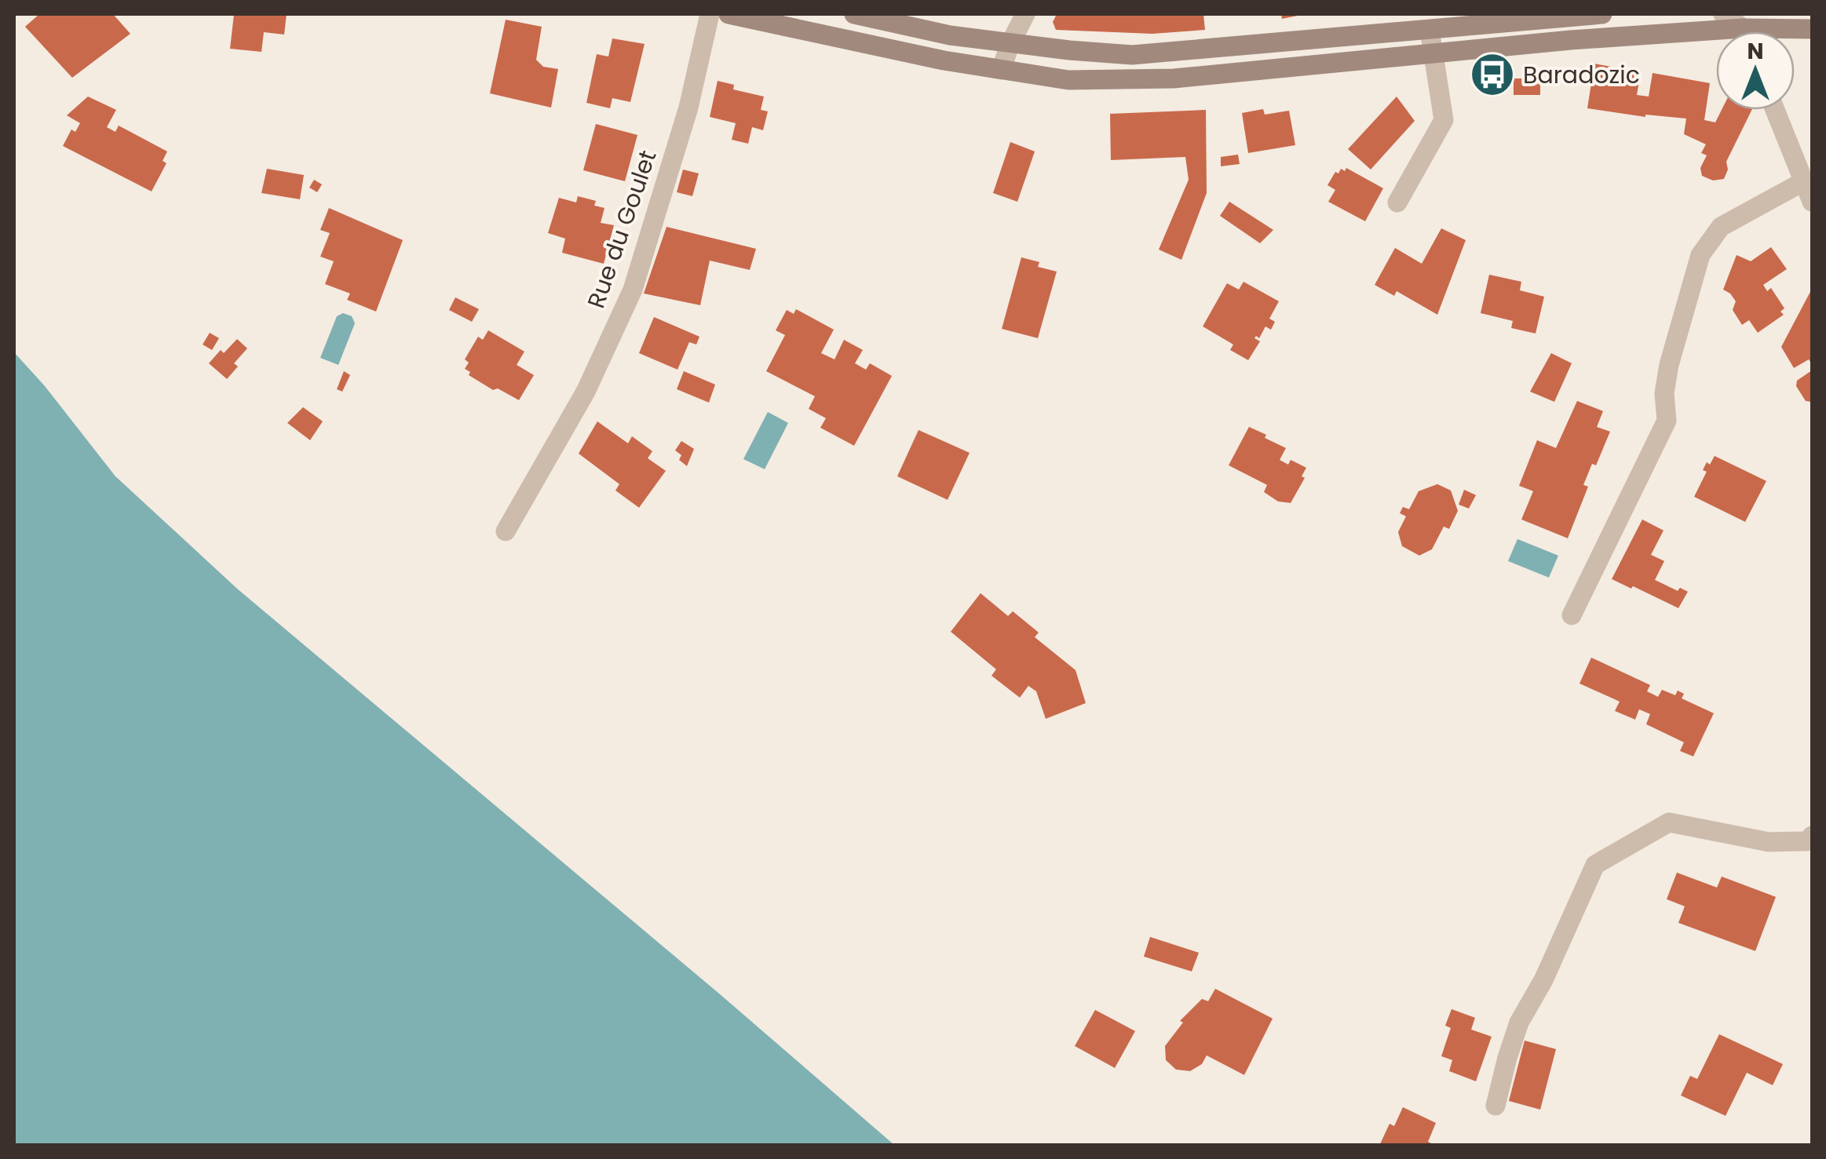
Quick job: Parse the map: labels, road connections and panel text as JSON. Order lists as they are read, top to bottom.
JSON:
{
  "streets": {
    "street": ["Rue du Goulet"]
  },
  "places": {
    "bus stop": ["Baradozic"]
  },
  "north": "top"
}
